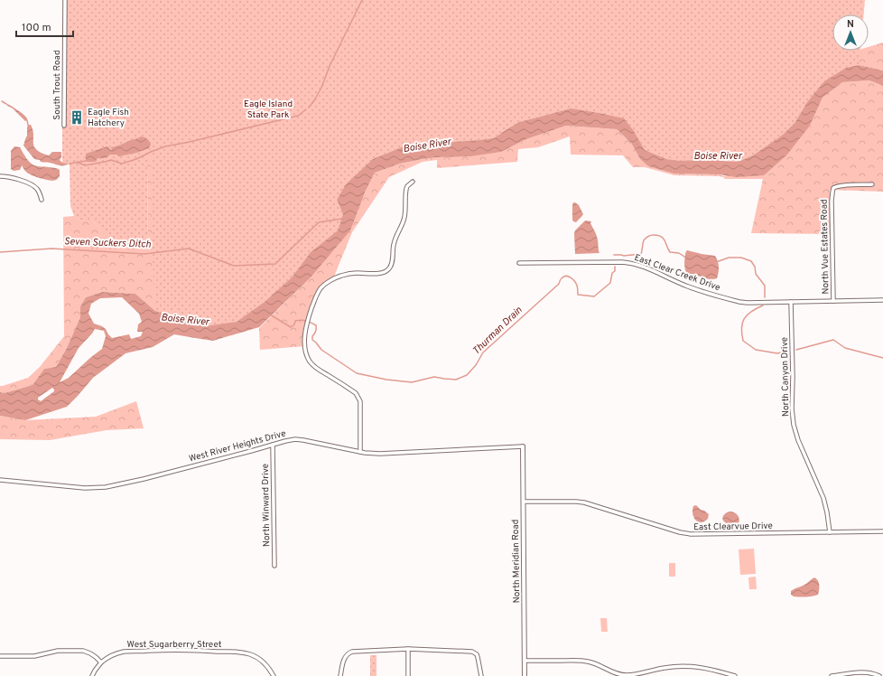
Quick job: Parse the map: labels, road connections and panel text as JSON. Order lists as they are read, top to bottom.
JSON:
{
  "streets": {
    "street": [
      "South Trout Road",
      "North Vue Estates Road",
      "East Clear Creek Drive",
      "North Canyon Drive",
      "West River Heights Drive",
      "North Winward Drive",
      "East Clearvue Drive",
      "North Meridian Road",
      "West Sugarberry Street"
    ]
  },
  "crossings": [
    ["North Vue Estates Road", "East Clear Creek Drive"],
    ["East Clear Creek Drive", "North Canyon Drive"],
    ["North Canyon Drive", "East Clearvue Drive"],
    ["West River Heights Drive", "North Winward Drive"],
    ["West River Heights Drive", "North Meridian Road"],
    ["East Clearvue Drive", "North Meridian Road"]
  ],
  "water": ["Boise River", "Seven Suckers Ditch", "Thurman Drain"],
  "parks": ["Eagle Island State Park"],
  "places": {
    "building": ["Eagle Fish Hatchery"]
  },
  "scale_bar": "100 m",
  "north": "top"
}
